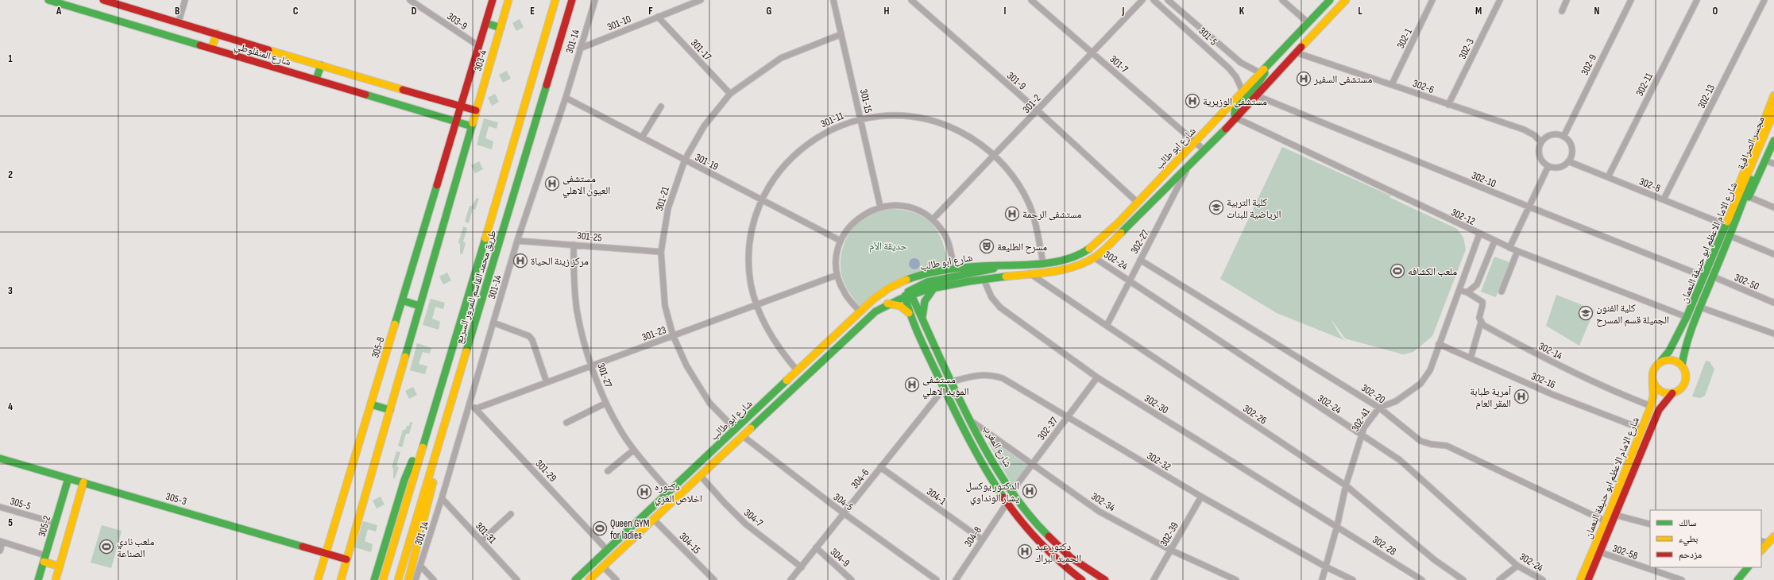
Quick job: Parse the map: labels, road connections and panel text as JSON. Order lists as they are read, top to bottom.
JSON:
{
  "streets": {
    "main road": [
      "شارع المنفلوطي",
      "303-4",
      "مجسر الصرافية",
      "شارع ابو طالب",
      "شارع الامام الاعظم ابو حنيفة النعمان",
      "طريق محمد القاسم للمرور السريع",
      "305-8",
      "شارع المغرب",
      "305-3",
      "305-2"
    ],
    "street": [
      "303-9",
      "301-10",
      "301-5",
      "302-1",
      "301-14",
      "302-3",
      "301-17",
      "301-7",
      "302-9",
      "301-9",
      "302-11",
      "302-6",
      "302-13",
      "301-15",
      "301-2",
      "301-11",
      "301-19",
      "302-10",
      "302-8",
      "301-21",
      "302-12",
      "301-25",
      "302-27",
      "302-24",
      "302-50",
      "301-23",
      "302-14",
      "301-27",
      "302-16",
      "302-20",
      "302-30",
      "302-26",
      "302-41",
      "302-37",
      "302-32",
      "301-29",
      "304-6",
      "304-1",
      "304-5",
      "302-34",
      "305-5",
      "304-7",
      "301-31",
      "302-39",
      "304-8",
      "304-15",
      "302-28",
      "302-58",
      "304-9"
    ]
  },
  "crossings": [
    ["303-9", "303-4"],
    ["301-10", "301-14"],
    ["301-10", "301-17"],
    ["301-5", "شارع ابو طالب"],
    ["302-1", "302-6"],
    ["301-14", "301-19"],
    ["301-14", "301-25"],
    ["301-14", "301-29"],
    ["301-14", "301-31"],
    ["302-3", "302-6"],
    ["301-17", "301-21"],
    ["شارع المنفلوطي", "303-4"],
    ["شارع المنفلوطي", "305-8"],
    ["303-4", "305-8"],
    ["301-7", "301-2"],
    ["301-7", "شارع ابو طالب"],
    ["302-9", "302-6"],
    ["302-9", "302-8"],
    ["301-9", "301-2"],
    ["301-9", "شارع ابو طالب"],
    ["302-11", "302-8"],
    ["302-6", "شارع ابو طالب"],
    ["302-6", "302-8"],
    ["302-13", "302-8"],
    ["301-15", "301-11"],
    ["301-15", "301-21"],
    ["301-2", "301-11"],
    ["301-11", "شارع ابو طالب"],
    ["301-11", "301-19"],
    ["301-11", "301-23"],
    ["مجسر الصرافية", "شارع الامام الاعظم ابو حنيفة النعمان"],
    ["شارع ابو طالب", "302-10"],
    ["شارع ابو طالب", "301-21"],
    ["شارع ابو طالب", "302-12"],
    ["شارع ابو طالب", "302-27"],
    ["شارع ابو طالب", "302-24"],
    ["شارع ابو طالب", "301-27"],
    ["شارع ابو طالب", "302-30"],
    ["شارع ابو طالب", "302-26"],
    ["شارع ابو طالب", "شارع المغرب"],
    ["شارع ابو طالب", "301-29"],
    ["شارع ابو طالب", "304-5"],
    ["شارع ابو طالب", "304-7"],
    ["شارع ابو طالب", "304-15"],
    ["301-19", "301-21"],
    ["302-10", "شارع الامام الاعظم ابو حنيفة النعمان"],
    ["302-8", "شارع الامام الاعظم ابو حنيفة النعمان"],
    ["301-21", "301-25"],
    ["301-21", "301-23"],
    ["302-12", "شارع الامام الاعظم ابو حنيفة النعمان"],
    ["302-12", "302-41"],
    ["301-25", "301-27"],
    ["302-27", "302-24"],
    ["302-27", "302-20"],
    ["302-27", "302-26"],
    ["شارع الامام الاعظم ابو حنيفة النعمان", "302-50"],
    ["شارع الامام الاعظم ابو حنيفة النعمان", "302-14"],
    ["شارع الامام الاعظم ابو حنيفة النعمان", "302-16"],
    ["شارع الامام الاعظم ابو حنيفة النعمان", "302-20"],
    ["شارع الامام الاعظم ابو حنيفة النعمان", "302-58"],
    ["302-24", "302-41"],
    ["301-23", "301-27"],
    ["301-23", "301-29"],
    ["305-8", "305-3"],
    ["302-16", "302-41"],
    ["302-20", "302-41"],
    ["302-30", "302-41"],
    ["302-30", "302-37"],
    ["302-30", "302-28"],
    ["302-26", "302-41"],
    ["302-41", "302-32"],
    ["302-41", "302-28"],
    ["302-37", "شارع المغرب"],
    ["302-37", "302-32"],
    ["302-37", "302-34"],
    ["شارع المغرب", "302-32"],
    ["شارع المغرب", "302-34"],
    ["302-32", "302-39"],
    ["304-6", "304-1"],
    ["304-6", "304-5"],
    ["304-6", "304-7"],
    ["304-6", "304-9"],
    ["304-1", "304-8"],
    ["305-3", "305-2"],
    ["302-34", "302-39"],
    ["305-5", "305-2"]
  ],
  "parks": ["حديقة الأم"],
  "places": {
    "hospital": [
      "مستشفى السفير",
      "مستشفى الوزيرية",
      "مستشفى العيون الاهلي",
      "مستشفى الرحمة",
      "مركز زينة الحياة",
      "مستشفى المؤيد الاهلي",
      "آمرية طبابة المقر العام",
      "الدكتور يوكسل يشار الونداوي",
      "دكتوره اخلاص الغزي",
      "دكتور عبد الحميد البراك"
    ],
    "school or university": ["كلية التربية الرياضية للبنات", "كلية الفنون الجميلة قسم المسرح"],
    "theatre": ["مسرح الطليعة"],
    "sports": ["ملعب الكشافه", "Queen GYM for ladies", "ملعب نادي الصناعة"]
  },
  "legend": ["سالك", "بطيء", "مزدحم"],
  "grid": {
    "columns": [
      "A",
      "B",
      "C",
      "D",
      "E",
      "F",
      "G",
      "H",
      "I",
      "J",
      "K",
      "L",
      "M",
      "N",
      "O"
    ],
    "rows": [
      "1",
      "2",
      "3",
      "4",
      "5"
    ]
  }
}
